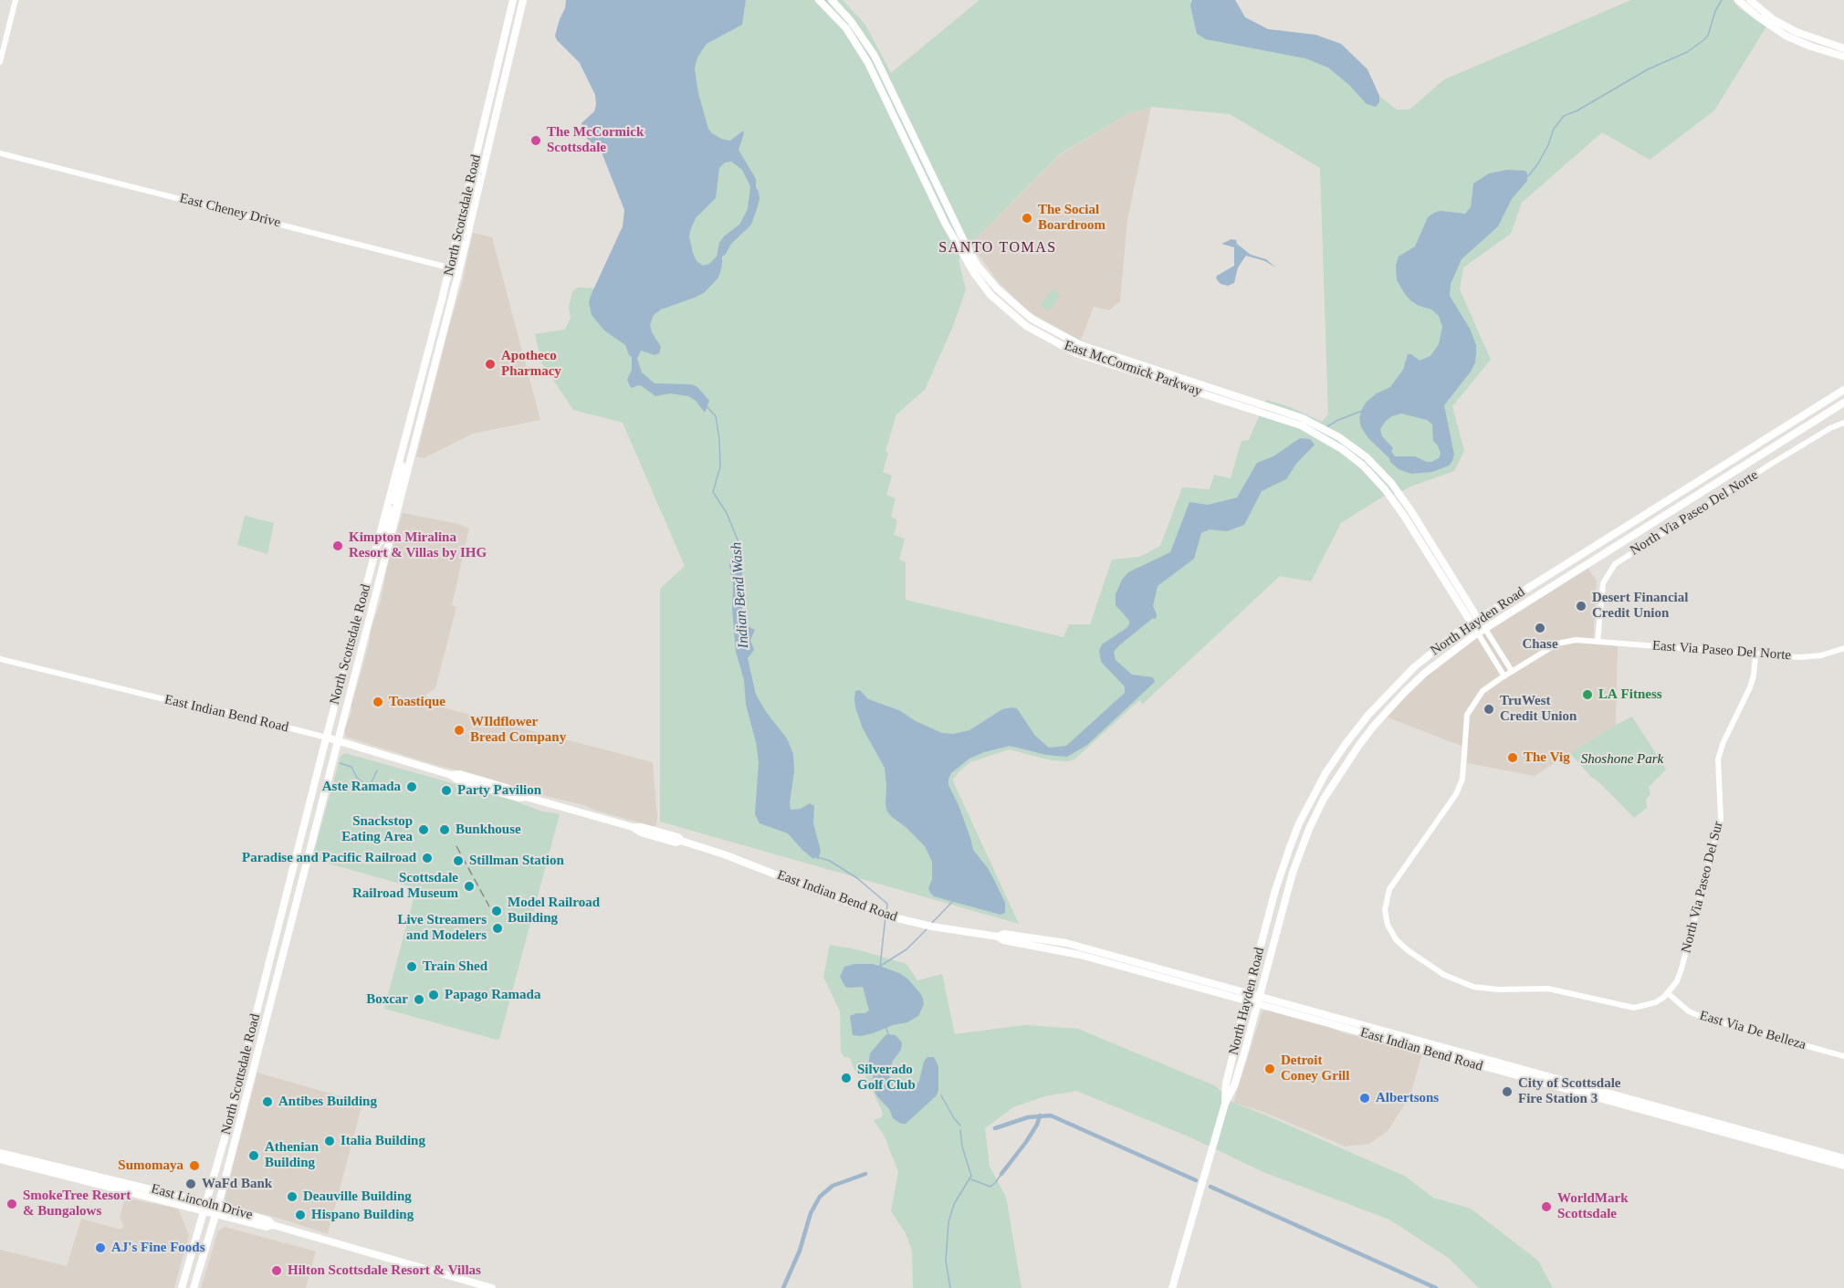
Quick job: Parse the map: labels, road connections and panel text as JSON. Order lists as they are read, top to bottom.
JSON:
{
  "streets": {
    "main road": [
      "North Scottsdale Road",
      "East McCormick Parkway",
      "North Hayden Road",
      "East Indian Bend Road",
      "East Lincoln Drive"
    ],
    "street": [
      "East Cheney Drive",
      "North Via Paseo Del Norte",
      "East Via Paseo Del Norte",
      "North Via Paseo Del Sur",
      "East Via De Belleza"
    ]
  },
  "crossings": [
    ["East Cheney Drive", "North Scottsdale Road"],
    ["North Scottsdale Road", "East Indian Bend Road"],
    ["North Scottsdale Road", "East Lincoln Drive"],
    ["East McCormick Parkway", "North Hayden Road"],
    ["North Via Paseo Del Norte", "East Via Paseo Del Norte"],
    ["North Hayden Road", "East Indian Bend Road"],
    ["East Via Paseo Del Norte", "North Via Paseo Del Sur"],
    ["North Via Paseo Del Sur", "East Via De Belleza"]
  ],
  "districts": ["SANTO TOMAS"],
  "water": ["Indian Bend Wash"],
  "parks": ["Shoshone Park"],
  "places": [
    "The McCormick Scottsdale",
    "The Social Boardroom",
    "Apotheco Pharmacy",
    "Kimpton Miralina Resort & Villas by IHG",
    "Desert Financial Credit Union",
    "Chase",
    "LA Fitness",
    "Toastique",
    "TruWest Credit Union",
    "WIldflower Bread Company",
    "The Vig",
    "Aste Ramada",
    "Party Pavilion",
    "Snackstop Eating Area",
    "Bunkhouse",
    "Paradise and Pacific Railroad",
    "Stillman Station",
    "Scottsdale Railroad Museum",
    "Model Railroad Building",
    "Live Streamers and Modelers",
    "Train Shed",
    "Papago Ramada",
    "Boxcar",
    "Detroit Coney Grill",
    "Silverado Golf Club",
    "City of Scottsdale Fire Station 3",
    "Albertsons",
    "Antibes Building",
    "Italia Building",
    "Athenian Building",
    "Sumomaya",
    "WaFd Bank",
    "Deauville Building",
    "SmokeTree Resort & Bungalows",
    "WorldMark Scottsdale",
    "Hispano Building",
    "AJ's Fine Foods",
    "Hilton Scottsdale Resort & Villas"
  ]
}
